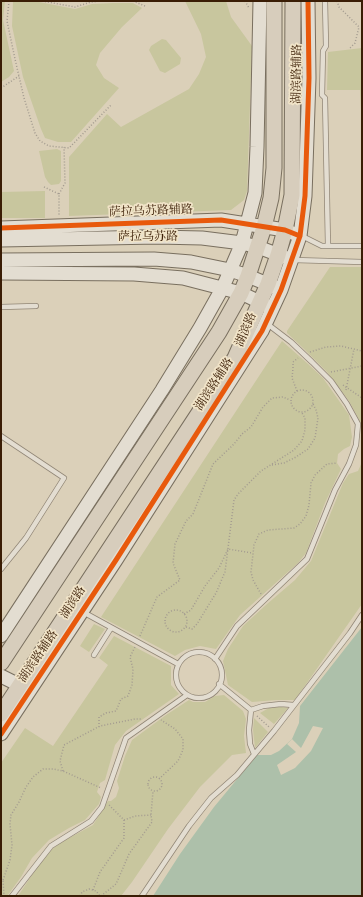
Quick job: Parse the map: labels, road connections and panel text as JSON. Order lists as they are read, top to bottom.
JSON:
{
  "streets": {
    "main road": ["湖滨路"],
    "street": ["湖滨路辅路", "萨拉乌苏路辅路", "萨拉乌苏路"]
  },
  "crossings": [
    ["湖滨路辅路", "萨拉乌苏路辅路"],
    ["湖滨路辅路", "萨拉乌苏路"],
    ["湖滨路辅路", "湖滨路"],
    ["萨拉乌苏路辅路", "湖滨路"],
    ["萨拉乌苏路", "湖滨路"]
  ]
}
